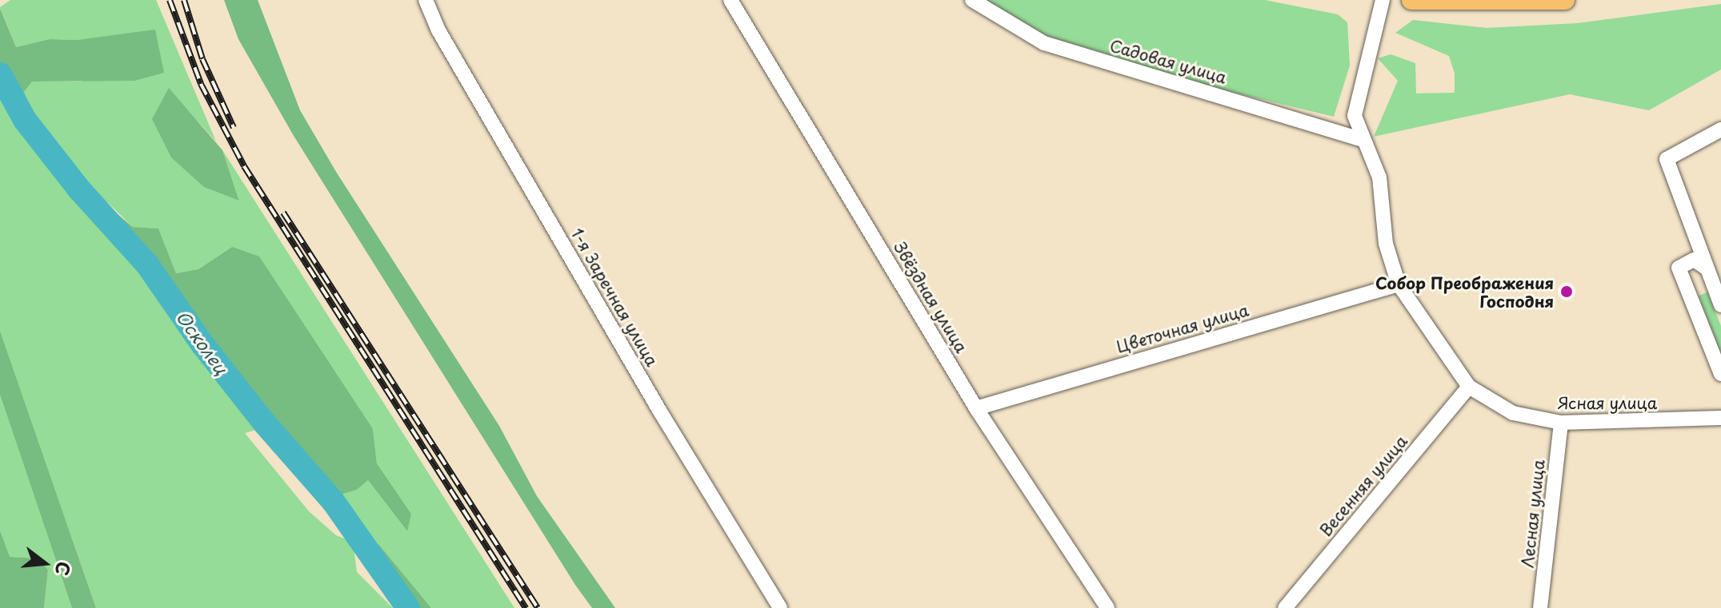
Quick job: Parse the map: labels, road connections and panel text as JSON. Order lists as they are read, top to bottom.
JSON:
{
  "streets": {
    "street": [
      "Садовая улица",
      "1-я Заречная улица",
      "Звёздная улица",
      "Цветочная улица",
      "Ясная улица",
      "Весенняя улица",
      "Лесная улица"
    ]
  },
  "crossings": [
    ["Садовая улица", "Ясная улица"],
    ["Звёздная улица", "Цветочная улица"],
    ["Цветочная улица", "Ясная улица"],
    ["Ясная улица", "Весенняя улица"],
    ["Ясная улица", "Лесная улица"]
  ],
  "water": ["Осколец"],
  "places": ["Собор Преображения Господня"],
  "north": "right"
}
